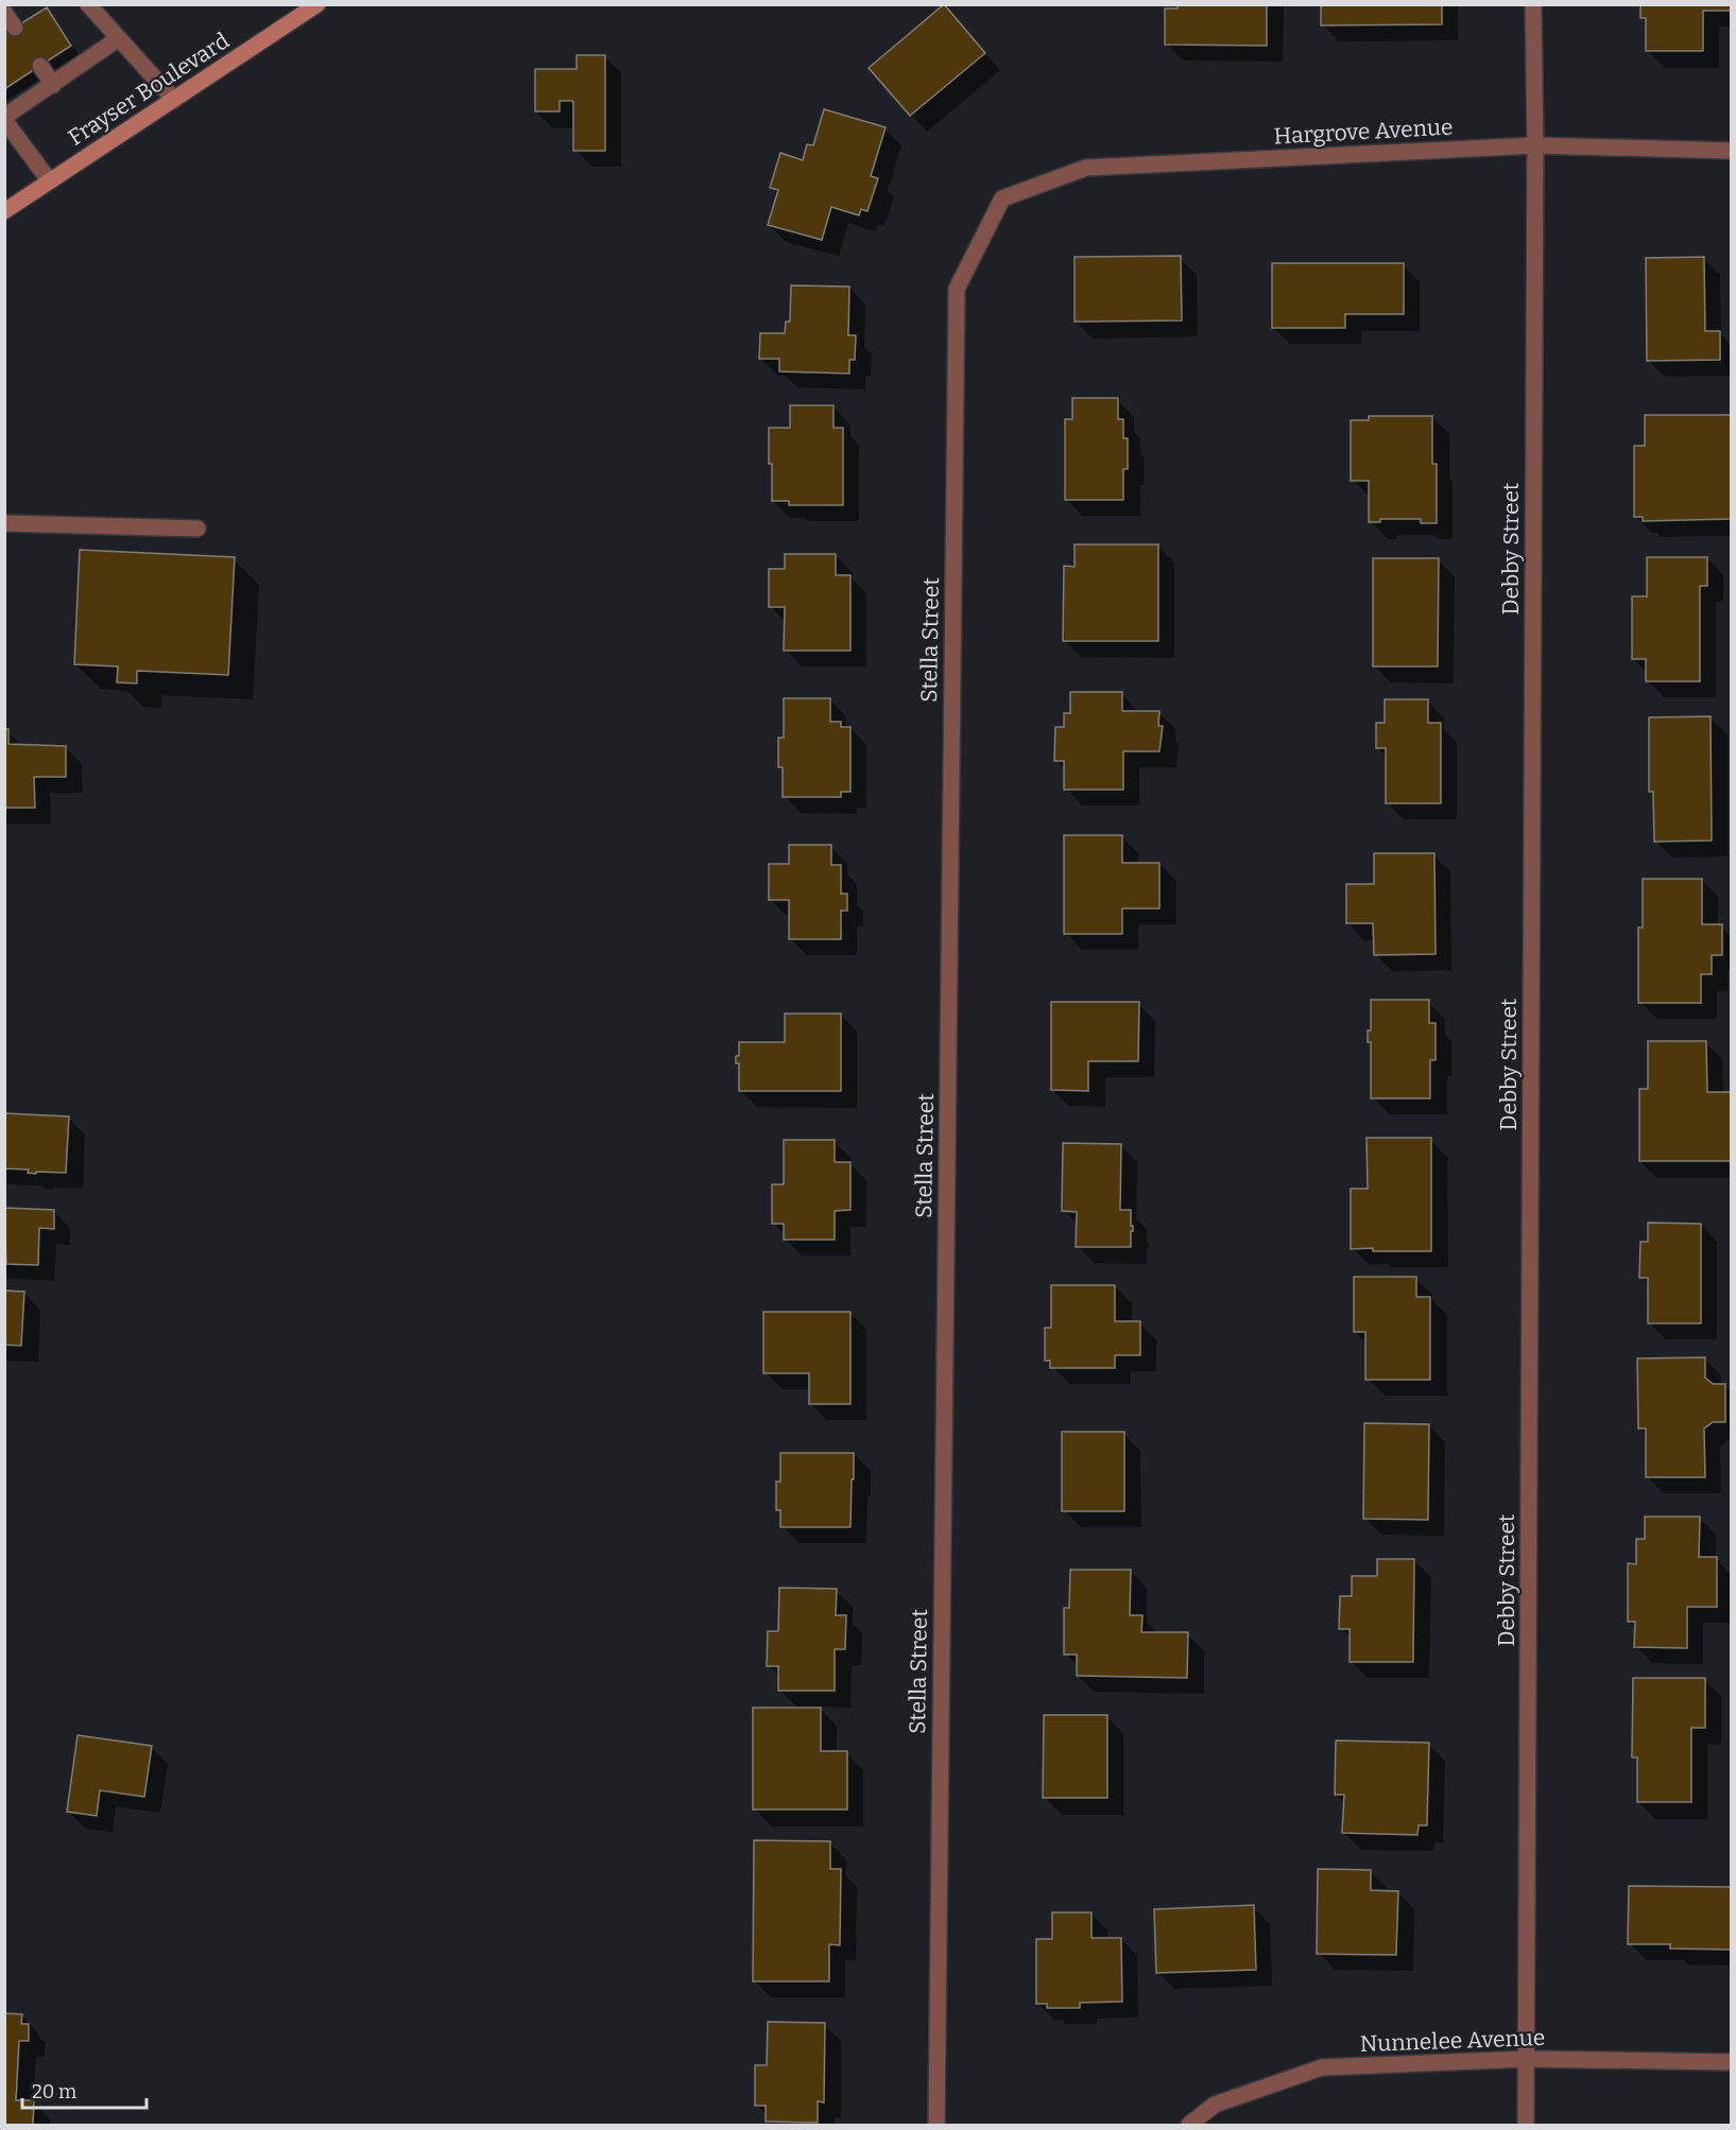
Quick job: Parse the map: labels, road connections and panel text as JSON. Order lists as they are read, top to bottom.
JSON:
{
  "streets": {
    "main road": ["Frayser Boulevard"],
    "street": [
      "Hargrove Avenue",
      "Debby Street",
      "Stella Street",
      "Nunnelee Avenue"
    ]
  },
  "crossings": [
    ["Hargrove Avenue", "Debby Street"],
    ["Hargrove Avenue", "Stella Street"],
    ["Debby Street", "Nunnelee Avenue"]
  ],
  "scale_bar": "20 m"
}
